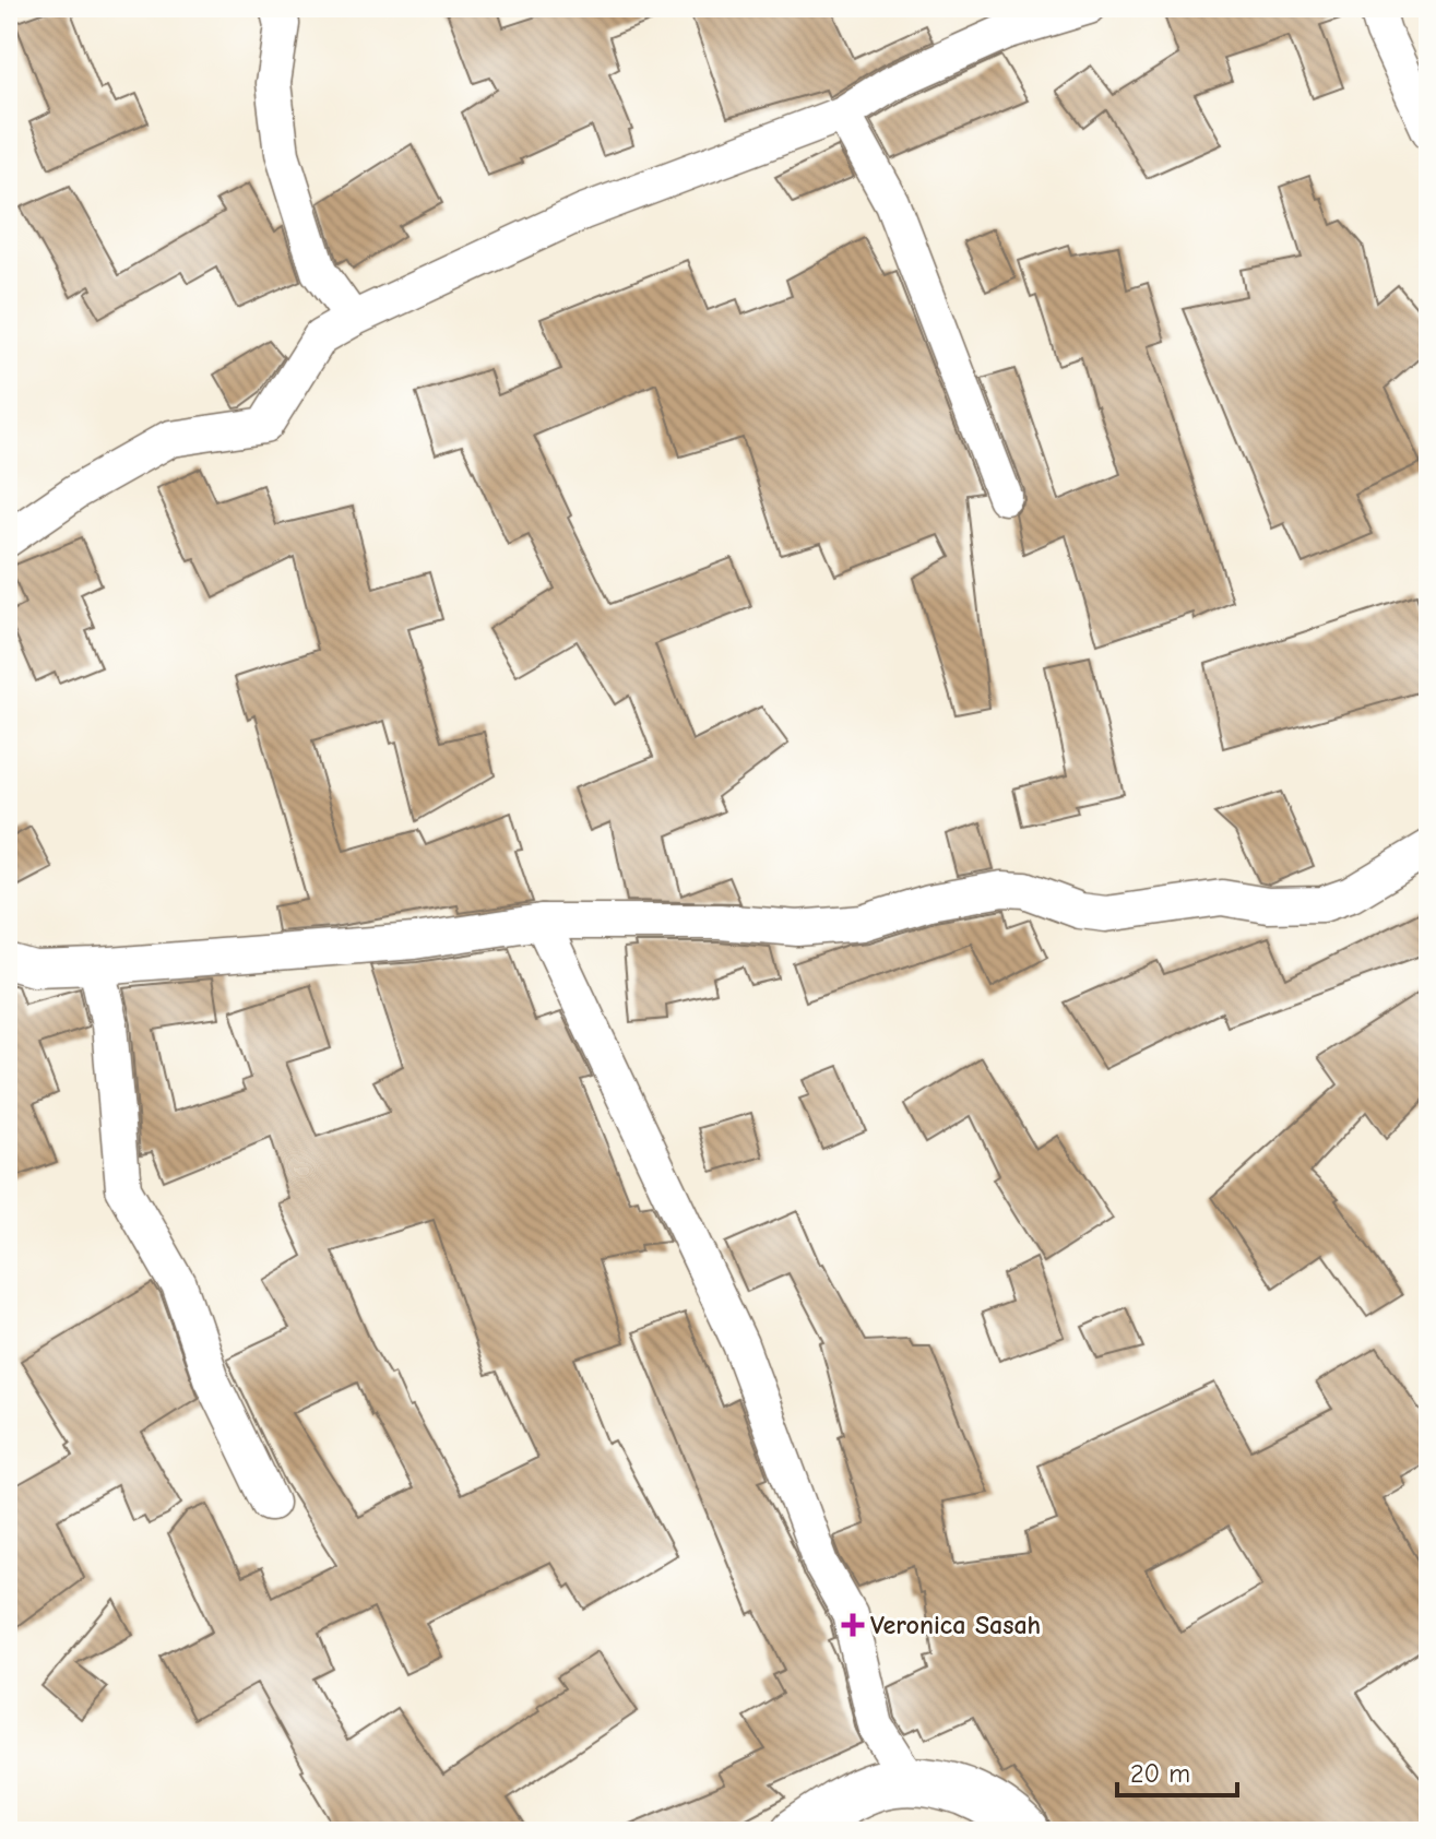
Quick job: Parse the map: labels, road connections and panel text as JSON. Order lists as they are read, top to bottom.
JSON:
{
  "places": {
    "health": ["Veronica Sasah"]
  },
  "scale_bar": "20 m"
}
